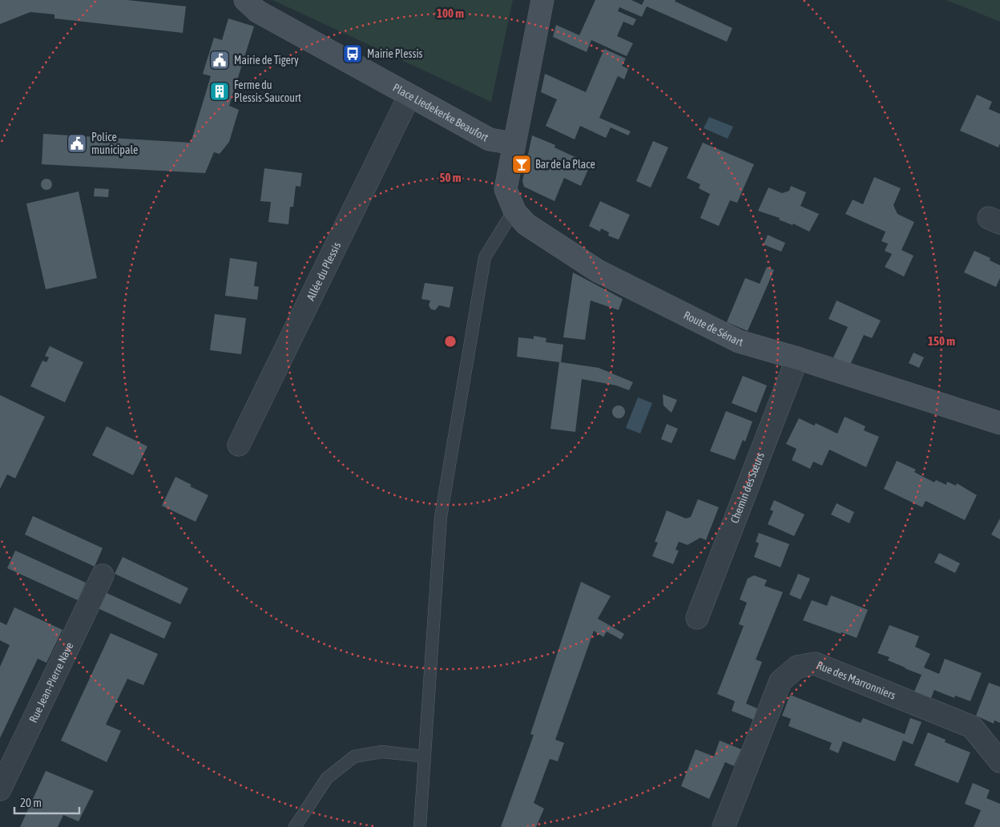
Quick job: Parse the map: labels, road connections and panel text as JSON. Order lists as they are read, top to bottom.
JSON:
{
  "streets": {
    "street": [
      "Place Liedekerke Beaufort",
      "Allée du Plessis",
      "Route de Sénart",
      "Chemin des Sœurs",
      "Rue des Marronniers",
      "Rue Jean-Pierre Nave"
    ]
  },
  "crossings": [
    ["Place Liedekerke Beaufort", "Allée du Plessis"],
    ["Place Liedekerke Beaufort", "Route de Sénart"],
    ["Route de Sénart", "Chemin des Sœurs"]
  ],
  "places": {
    "bus stop": ["Mairie Plessis"],
    "public building": ["Mairie de Tigery", "Police municipale"],
    "building": ["Ferme du Plessis-Saucourt"],
    "bar": ["Bar de la Place"]
  },
  "scale_bar": "20 m",
  "rings": ["100 m", "50 m", "150 m"]
}
